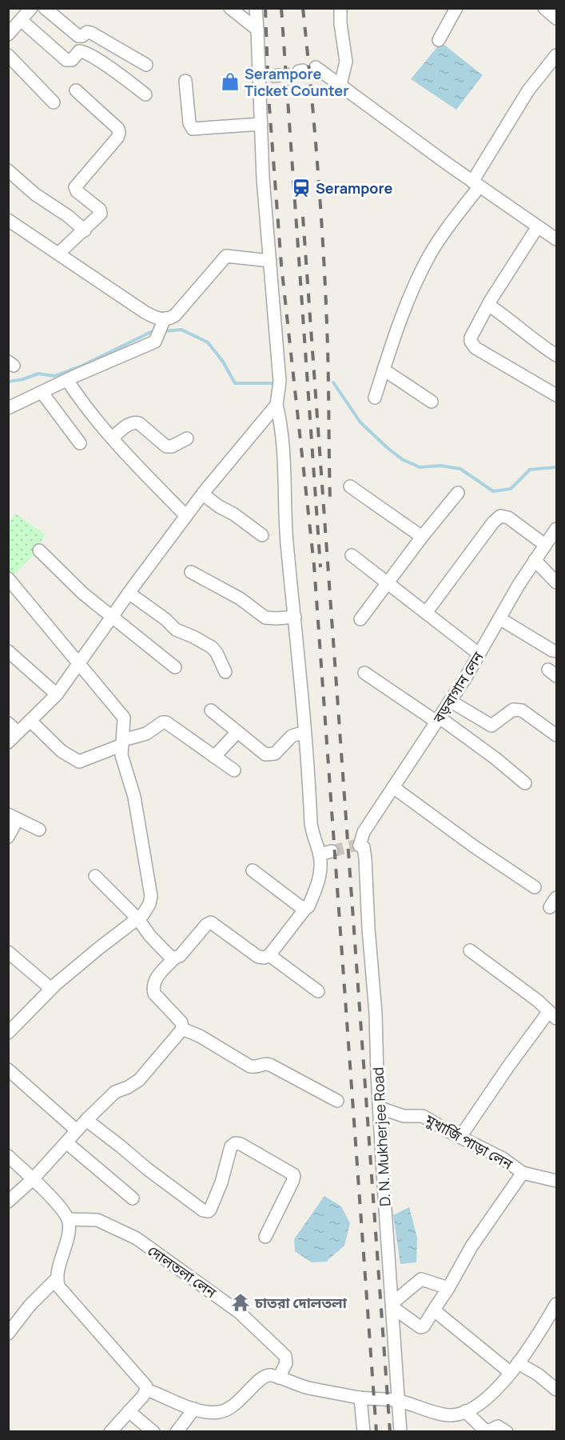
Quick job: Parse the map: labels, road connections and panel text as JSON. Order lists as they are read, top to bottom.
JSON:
{
  "streets": {
    "street": [
      "বড়বাগান লেন",
      "D. N. Mukherjee Road",
      "মুখার্জি পাড়া লেন",
      "দোলতলা লেন"
    ]
  },
  "crossings": [
    ["বড়বাগান লেন", "D. N. Mukherjee Road"],
    ["D. N. Mukherjee Road", "মুখার্জি পাড়া লেন"]
  ],
  "places": {
    "shop": ["Serampore Ticket Counter"],
    "station": ["Serampore"],
    "temple": ["চাতরা দোলতলা"]
  }
}
